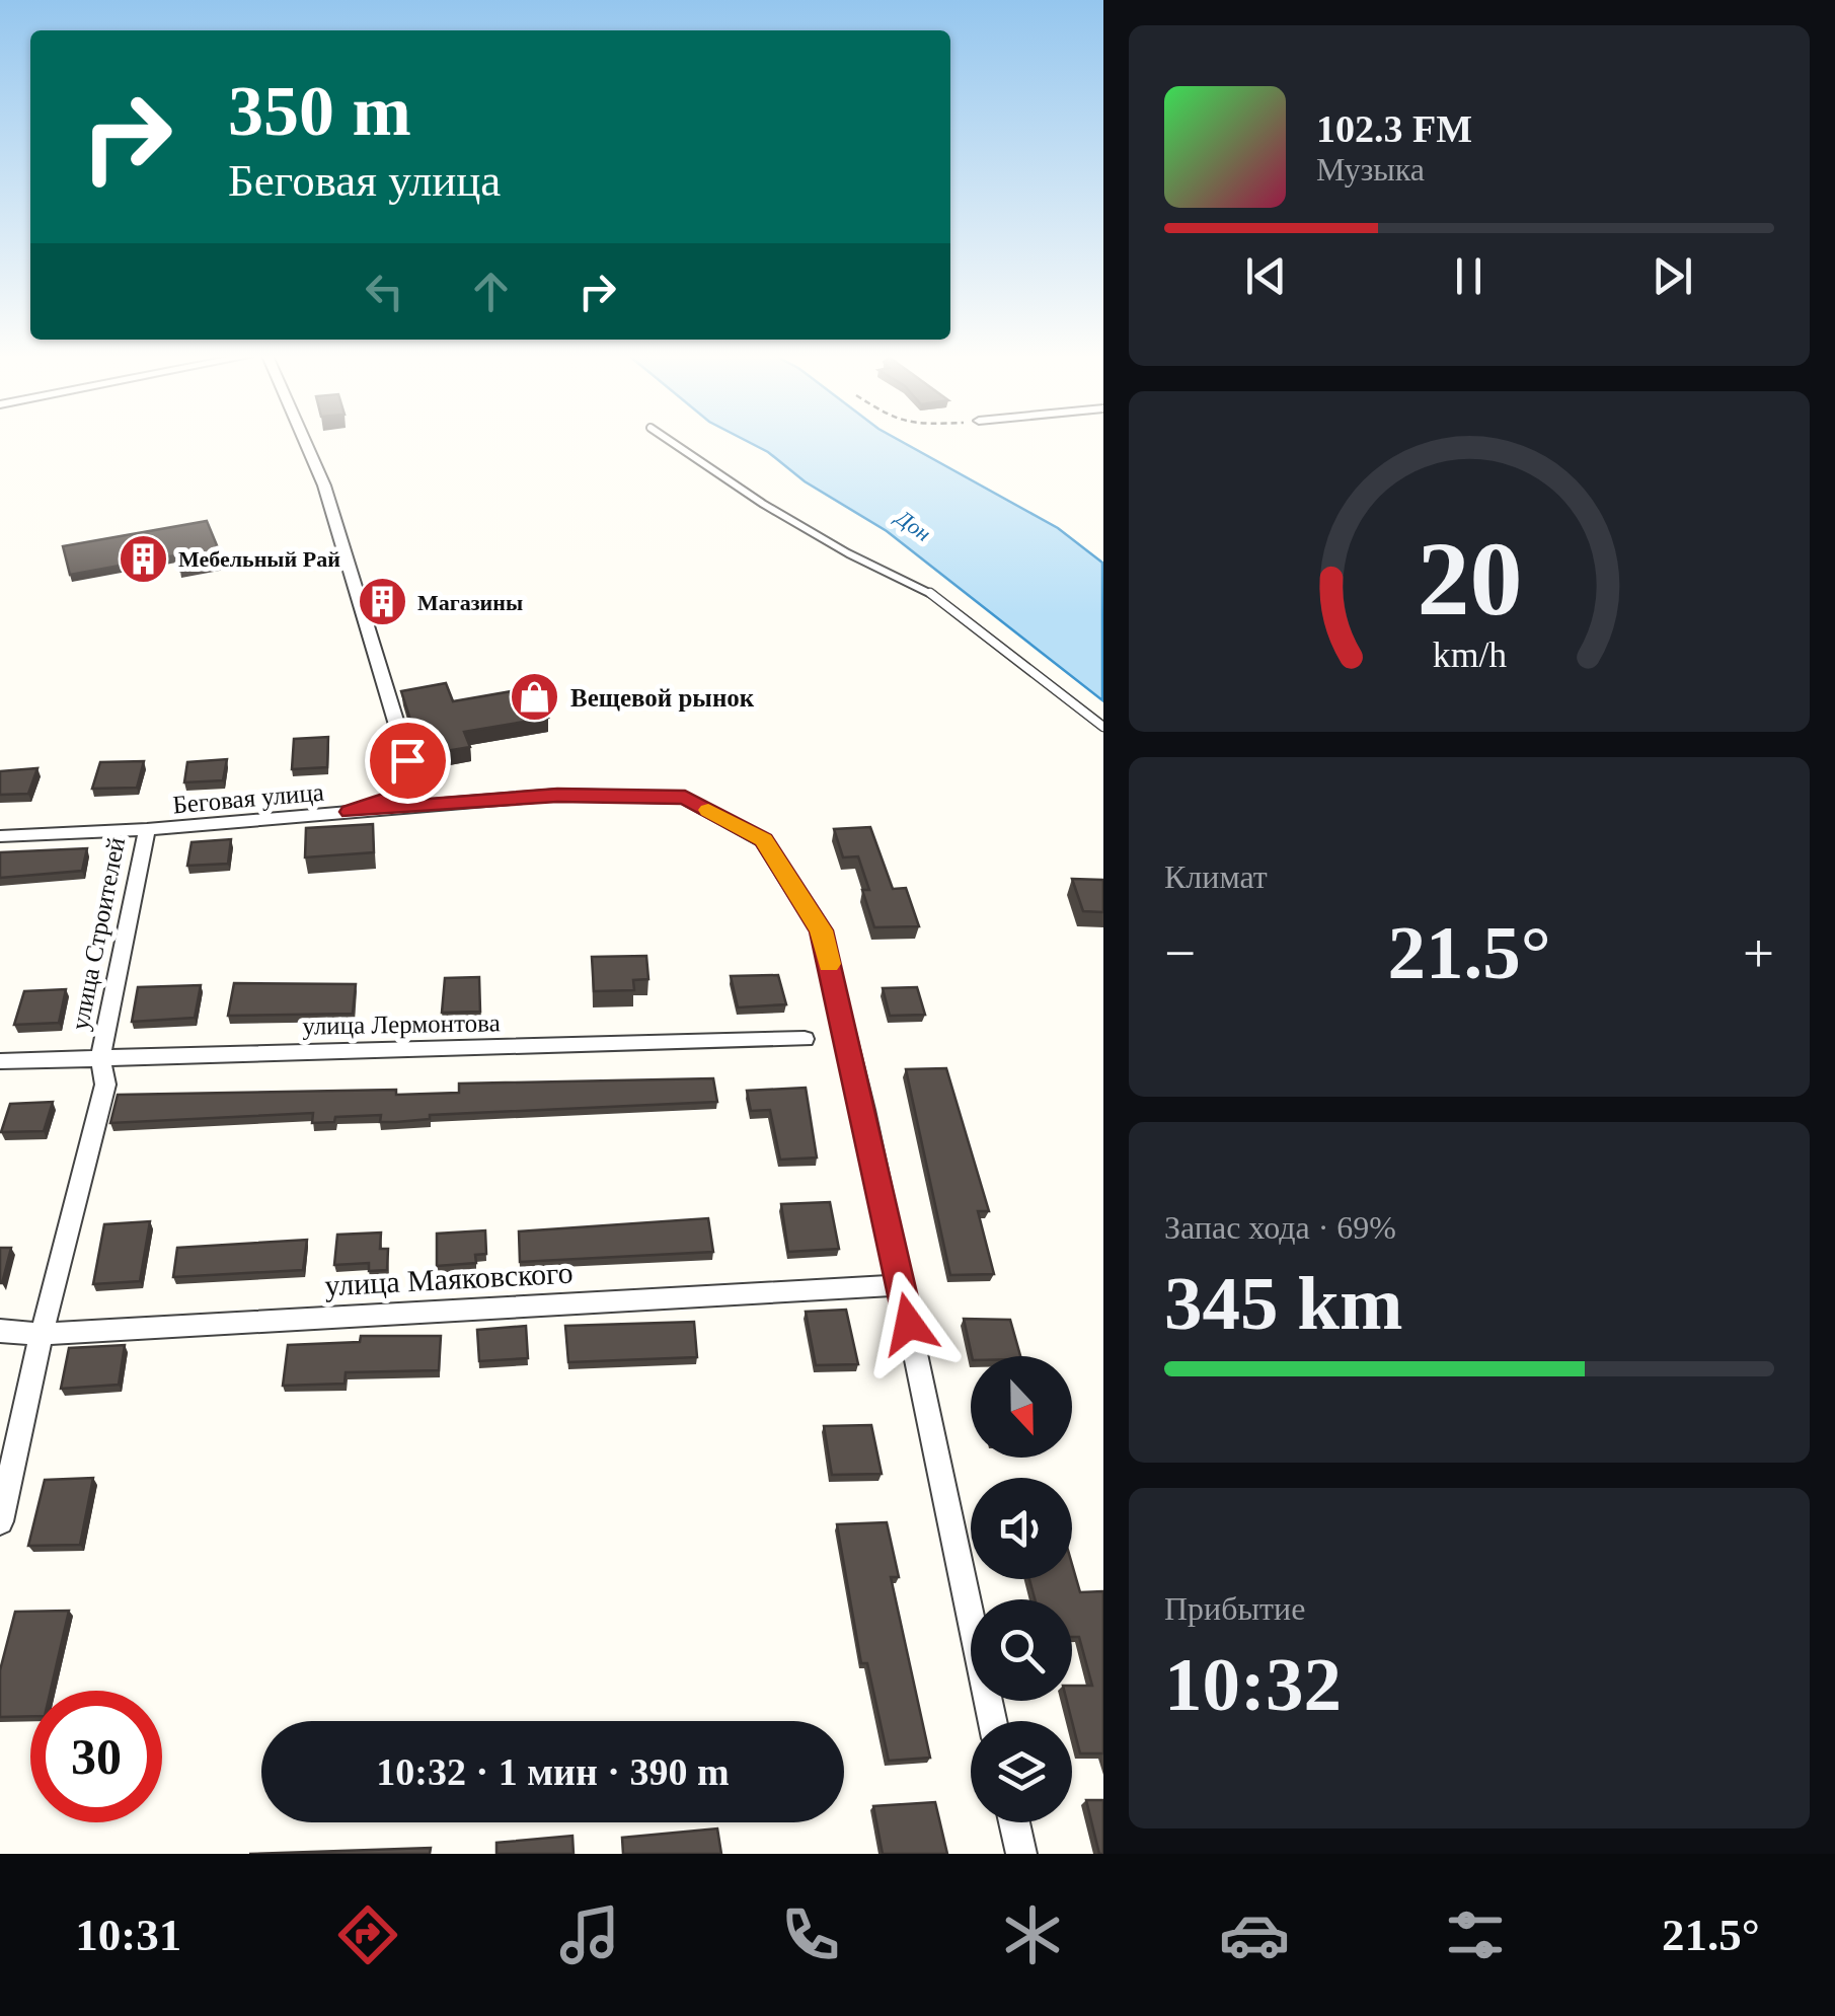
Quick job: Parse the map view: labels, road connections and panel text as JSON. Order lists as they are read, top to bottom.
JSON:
{
  "streets": {
    "street": [
      "Беговая улица",
      "улица Строителей",
      "улица Лермонтова",
      "улица Маяковского"
    ]
  },
  "crossings": [
    ["Беговая улица", "улица Строителей"],
    ["улица Строителей", "улица Лермонтова"],
    ["улица Строителей", "улица Маяковского"]
  ],
  "water": ["Дон"],
  "places": {
    "building": ["Мебельный Рай", "Магазины"],
    "shop": ["Вещевой рынок"]
  },
  "north": "bottom",
  "page": {
    "turn": ["350 m", "Беговая улица"],
    "song": ["102.3 FM", "Музыка"],
    "tile": [
      "Климат",
      ["Запас хода · 69%", "345 km"],
      ["Прибытие", "10:32"]
    ],
    "heat": ["−", "21.5°", "+"],
    "limit": "30",
    "trip": "10:32 · 1 мин · 390 m",
    "tabs": ["10:31", "21.5°"],
    "gauge": ["20", "km/h"]
  }
}
